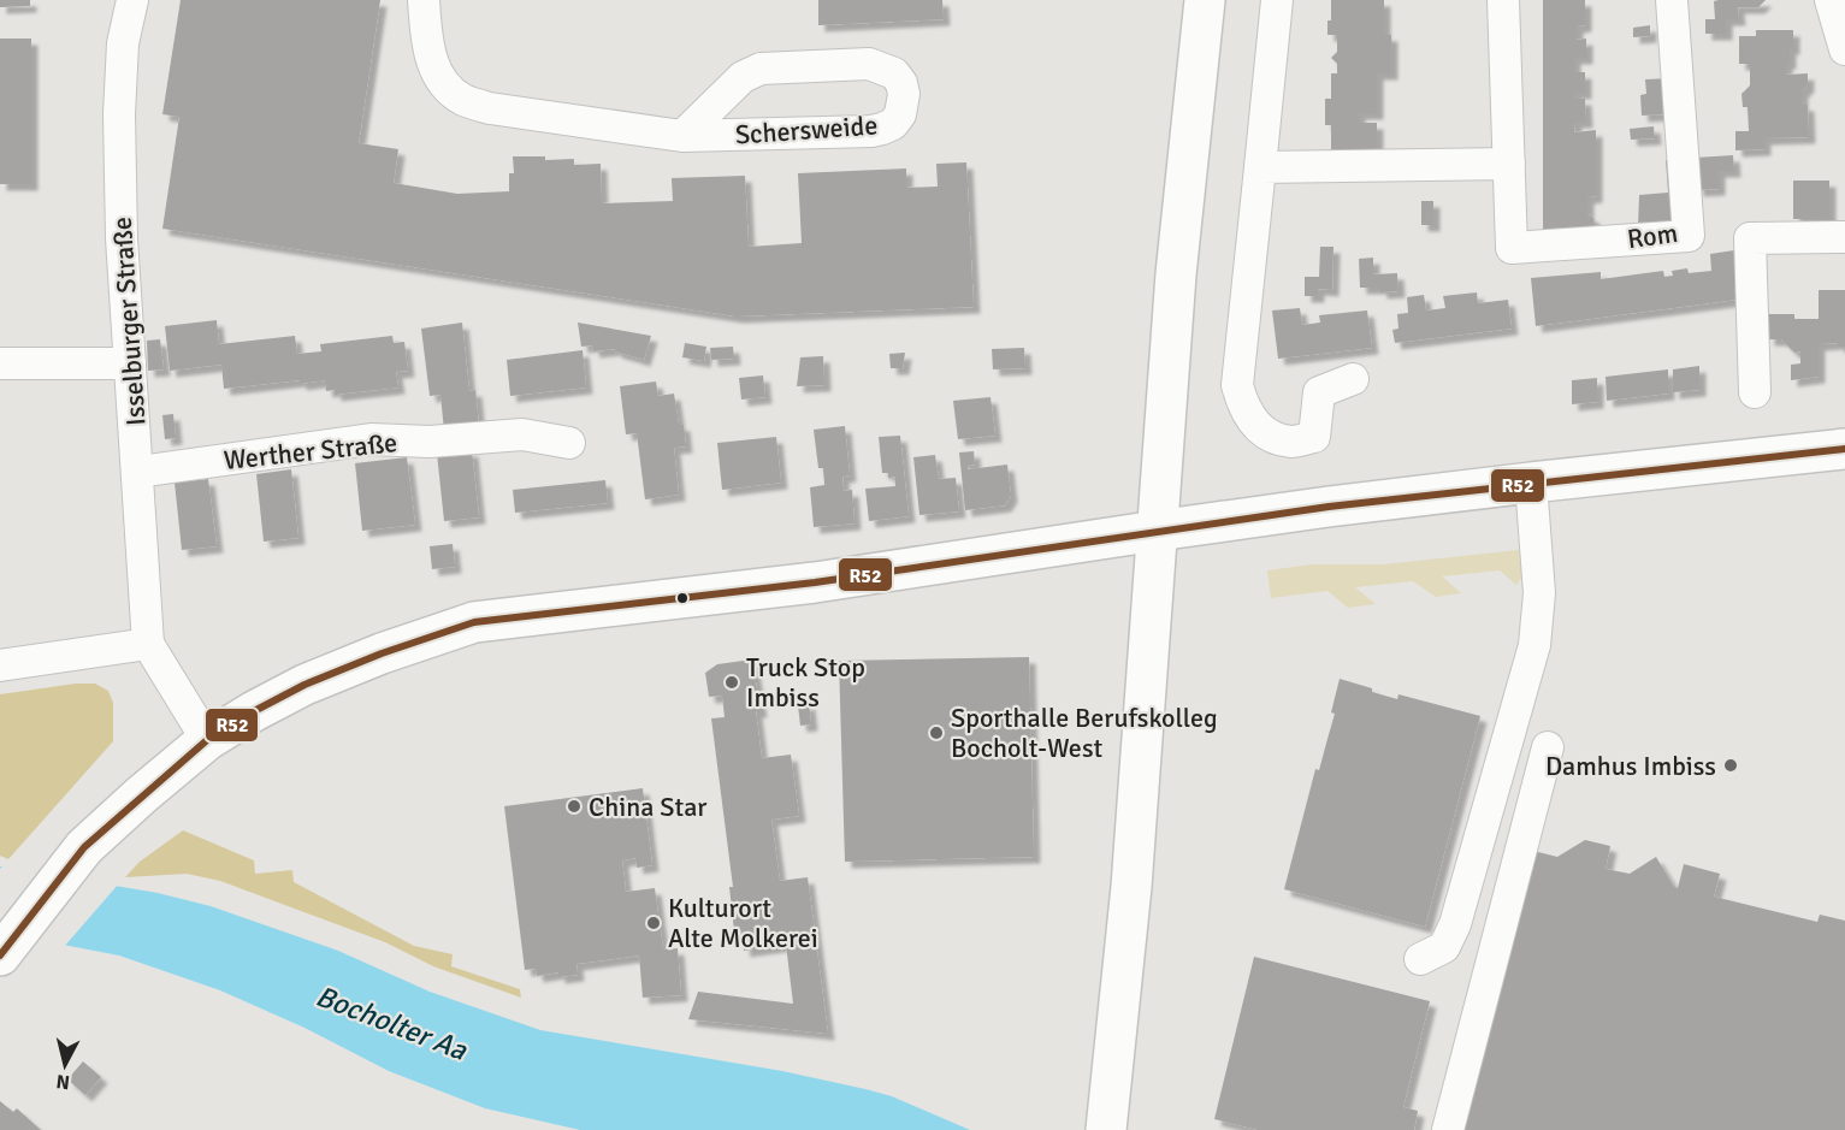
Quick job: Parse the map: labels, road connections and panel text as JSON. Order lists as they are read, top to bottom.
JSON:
{
  "streets": {
    "street": [
      "Schersweide",
      "Rom",
      "Isselburger Straße",
      "Werther Straße"
    ]
  },
  "crossings": [
    ["Isselburger Straße", "Werther Straße"]
  ],
  "water": ["Bocholter Aa"],
  "places": [
    "Truck Stop Imbiss",
    "Sporthalle Berufskolleg Bocholt-West",
    "Damhus Imbiss",
    "China Star",
    "Kulturort Alte Molkerei"
  ],
  "lines": ["transit line R52"],
  "north": "bottom"
}
